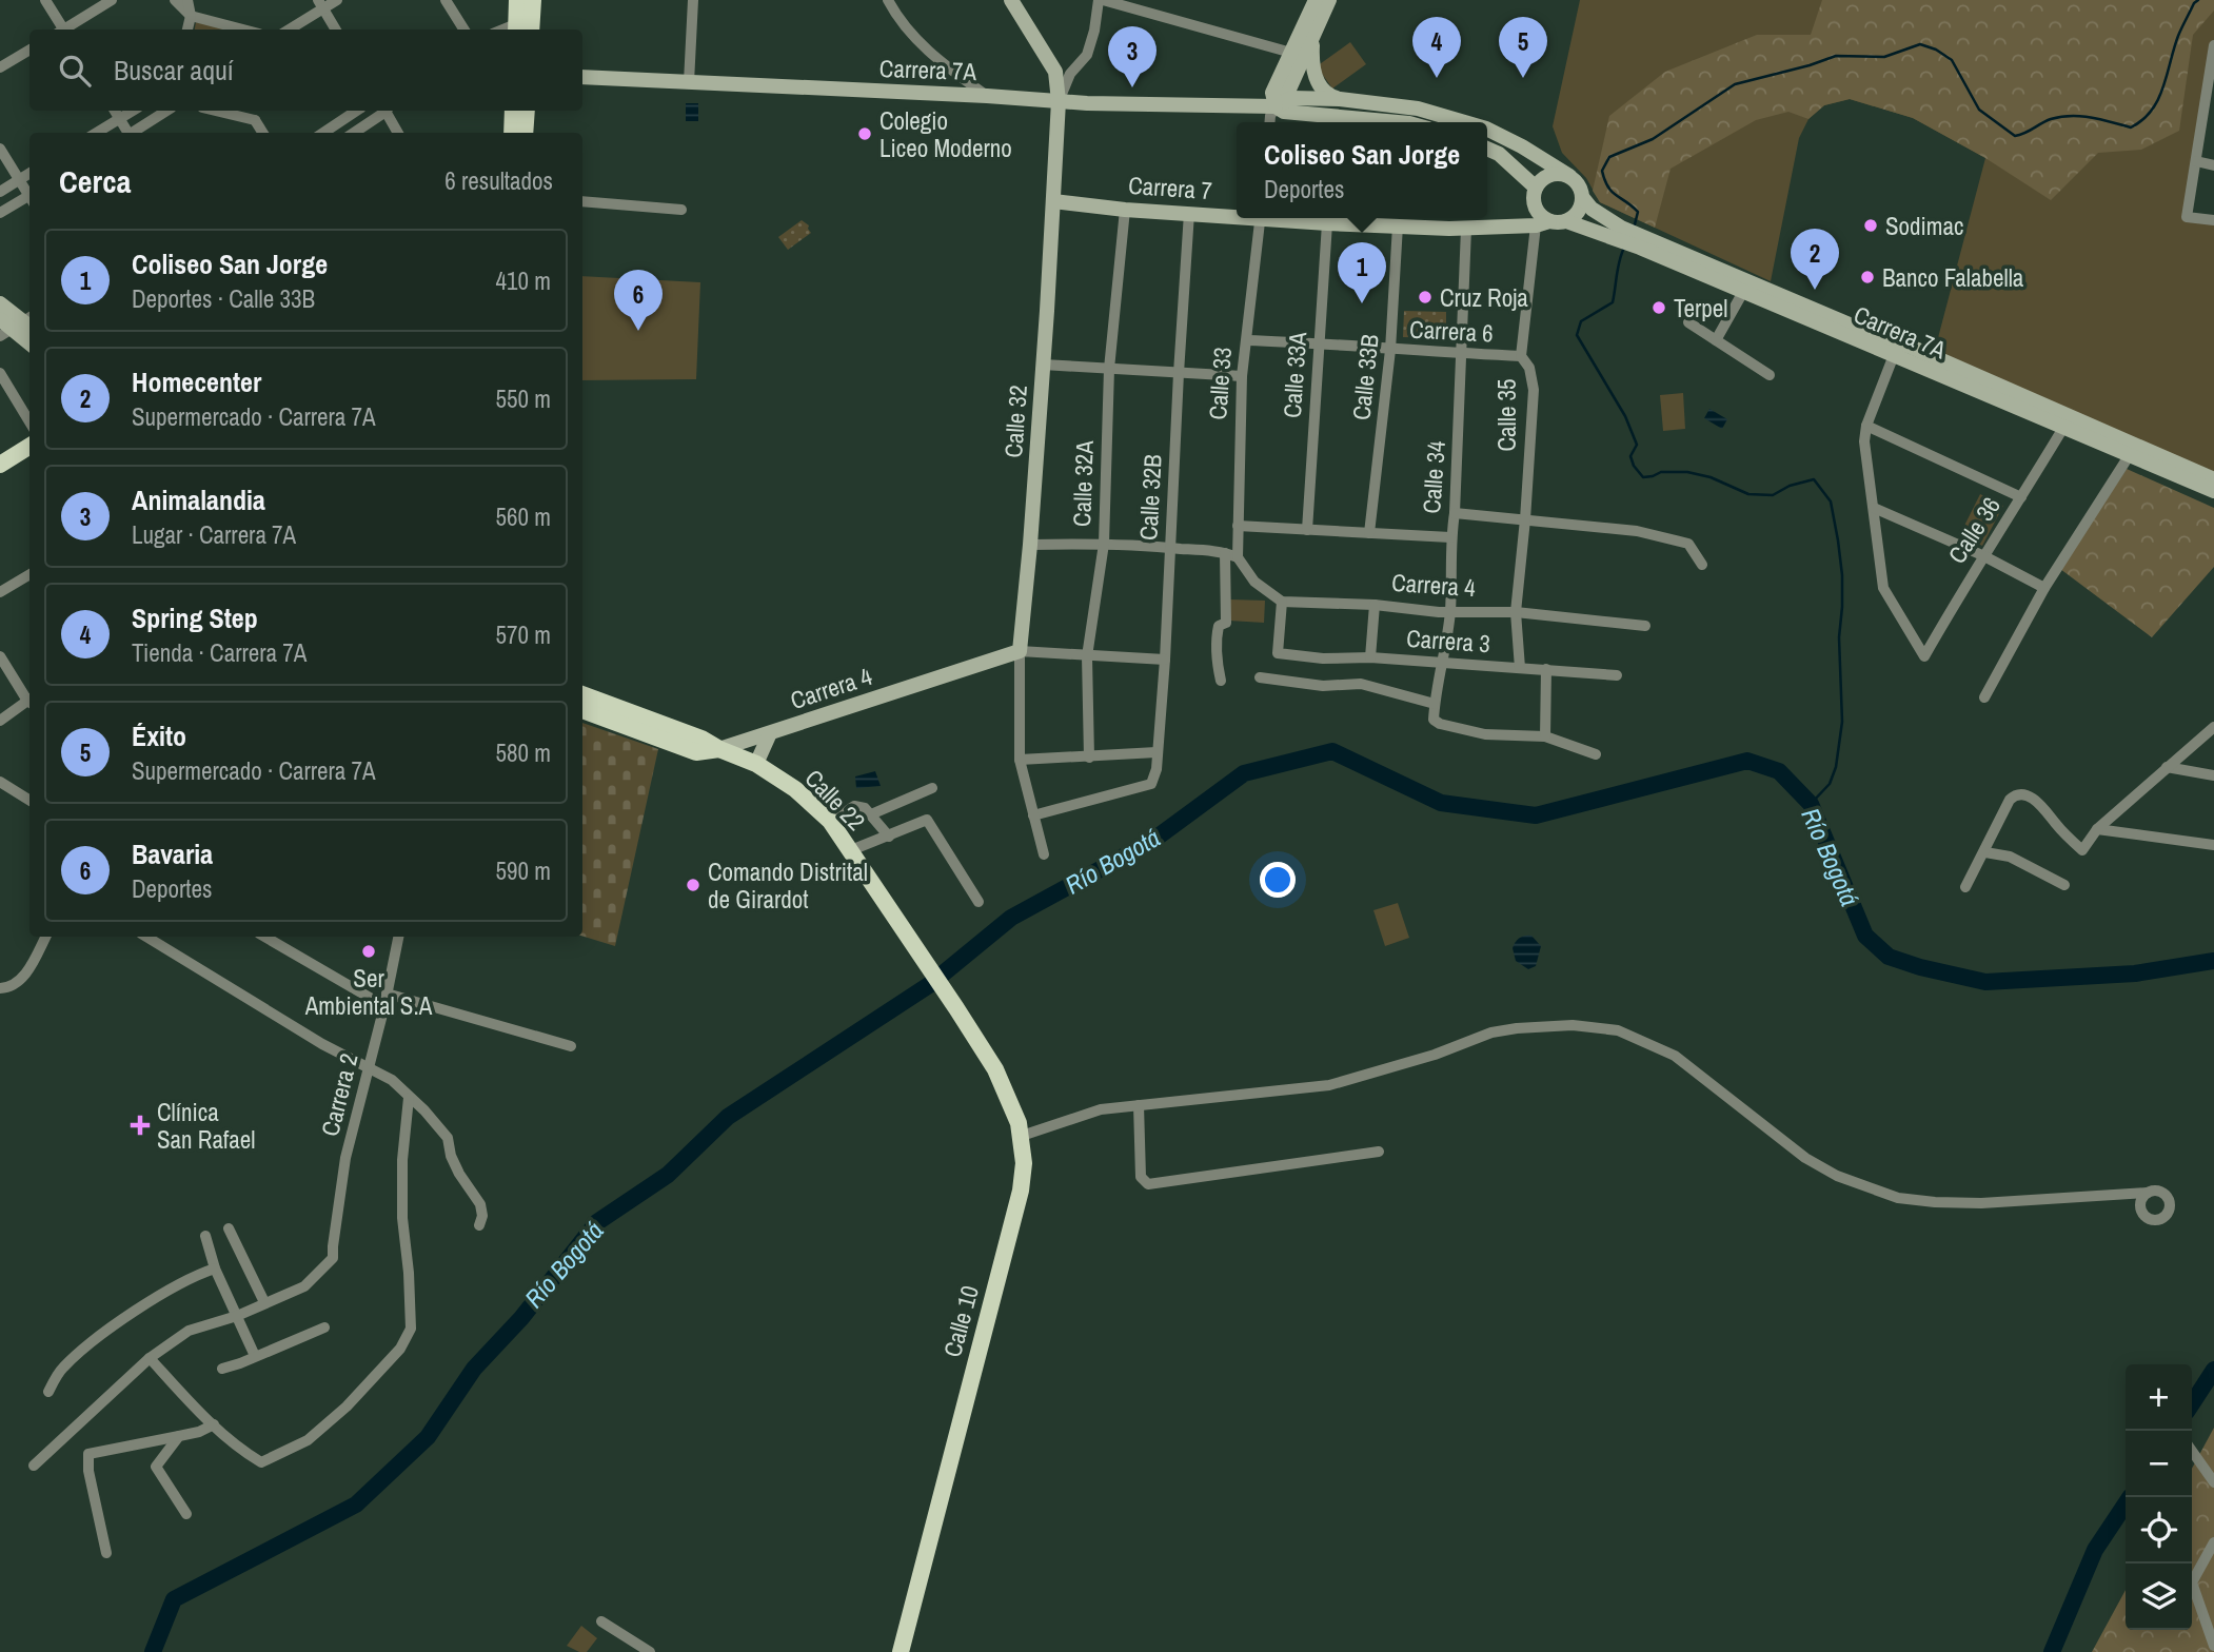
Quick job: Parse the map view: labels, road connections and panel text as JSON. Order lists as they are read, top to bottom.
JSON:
{
  "streets": {
    "main road": ["Calle 22", "Calle 10"],
    "street": [
      "Carrera 7A",
      "Carrera 7",
      "Carrera 6",
      "Calle 33A",
      "Calle 33B",
      "Calle 33",
      "Calle 35",
      "Calle 32",
      "Calle 34",
      "Calle 32A",
      "Calle 32B",
      "Calle 36",
      "Carrera 4",
      "Carrera 3",
      "Carrera 2"
    ]
  },
  "crossings": [
    ["Carrera 7A", "Carrera 7"],
    ["Carrera 7A", "Calle 35"],
    ["Carrera 7A", "Calle 32"],
    ["Carrera 7A", "Calle 36"],
    ["Carrera 7", "Calle 33A"],
    ["Carrera 7", "Calle 33B"],
    ["Carrera 7", "Calle 35"],
    ["Carrera 7", "Calle 32"],
    ["Carrera 7", "Calle 34"],
    ["Carrera 7", "Calle 32A"],
    ["Carrera 7", "Calle 32B"],
    ["Carrera 6", "Calle 33A"],
    ["Carrera 6", "Calle 33B"],
    ["Carrera 6", "Calle 33"],
    ["Carrera 6", "Calle 35"],
    ["Carrera 6", "Calle 34"],
    ["Calle 35", "Carrera 4"],
    ["Calle 35", "Carrera 3"],
    ["Calle 32", "Calle 32B"],
    ["Calle 32", "Carrera 4"],
    ["Calle 34", "Carrera 4"],
    ["Calle 34", "Carrera 3"],
    ["Calle 32A", "Carrera 4"],
    ["Calle 32B", "Carrera 4"],
    ["Carrera 4", "Carrera 3"],
    ["Carrera 4", "Calle 22"],
    ["Calle 22", "Calle 10"]
  ],
  "water": ["Río Bogotá"],
  "places": {
    "other": [
      "Colegio Liceo Moderno",
      "Sodimac",
      "Banco Falabella",
      "Cruz Roja",
      "Terpel",
      "Comando Distrital de Girardot",
      "Ser Ambiental S.A"
    ],
    "health": ["Clínica San Rafael"]
  },
  "page": {
    "pins": [
      "4",
      "5",
      "3",
      "2",
      "1",
      "6"
    ],
    "search": "Buscar aquí",
    "popup": ["Coliseo San Jorge", "Deportes"],
    "heading": ["Cerca", "6 resultados"],
    "list": [
      {
        "mark": "1",
        "name": "Coliseo San Jorge",
        "note": "Deportes · Calle 33B",
        "value": "410 m"
      },
      {
        "mark": "2",
        "name": "Homecenter",
        "note": "Supermercado · Carrera 7A",
        "value": "550 m"
      },
      {
        "mark": "3",
        "name": "Animalandia",
        "note": "Lugar · Carrera 7A",
        "value": "560 m"
      },
      {
        "mark": "4",
        "name": "Spring Step",
        "note": "Tienda · Carrera 7A",
        "value": "570 m"
      },
      {
        "mark": "5",
        "name": "Éxito",
        "note": "Supermercado · Carrera 7A",
        "value": "580 m"
      },
      {
        "mark": "6",
        "name": "Bavaria",
        "note": "Deportes",
        "value": "590 m"
      }
    ],
    "map_buttons": ["+", "−"]
  }
}
